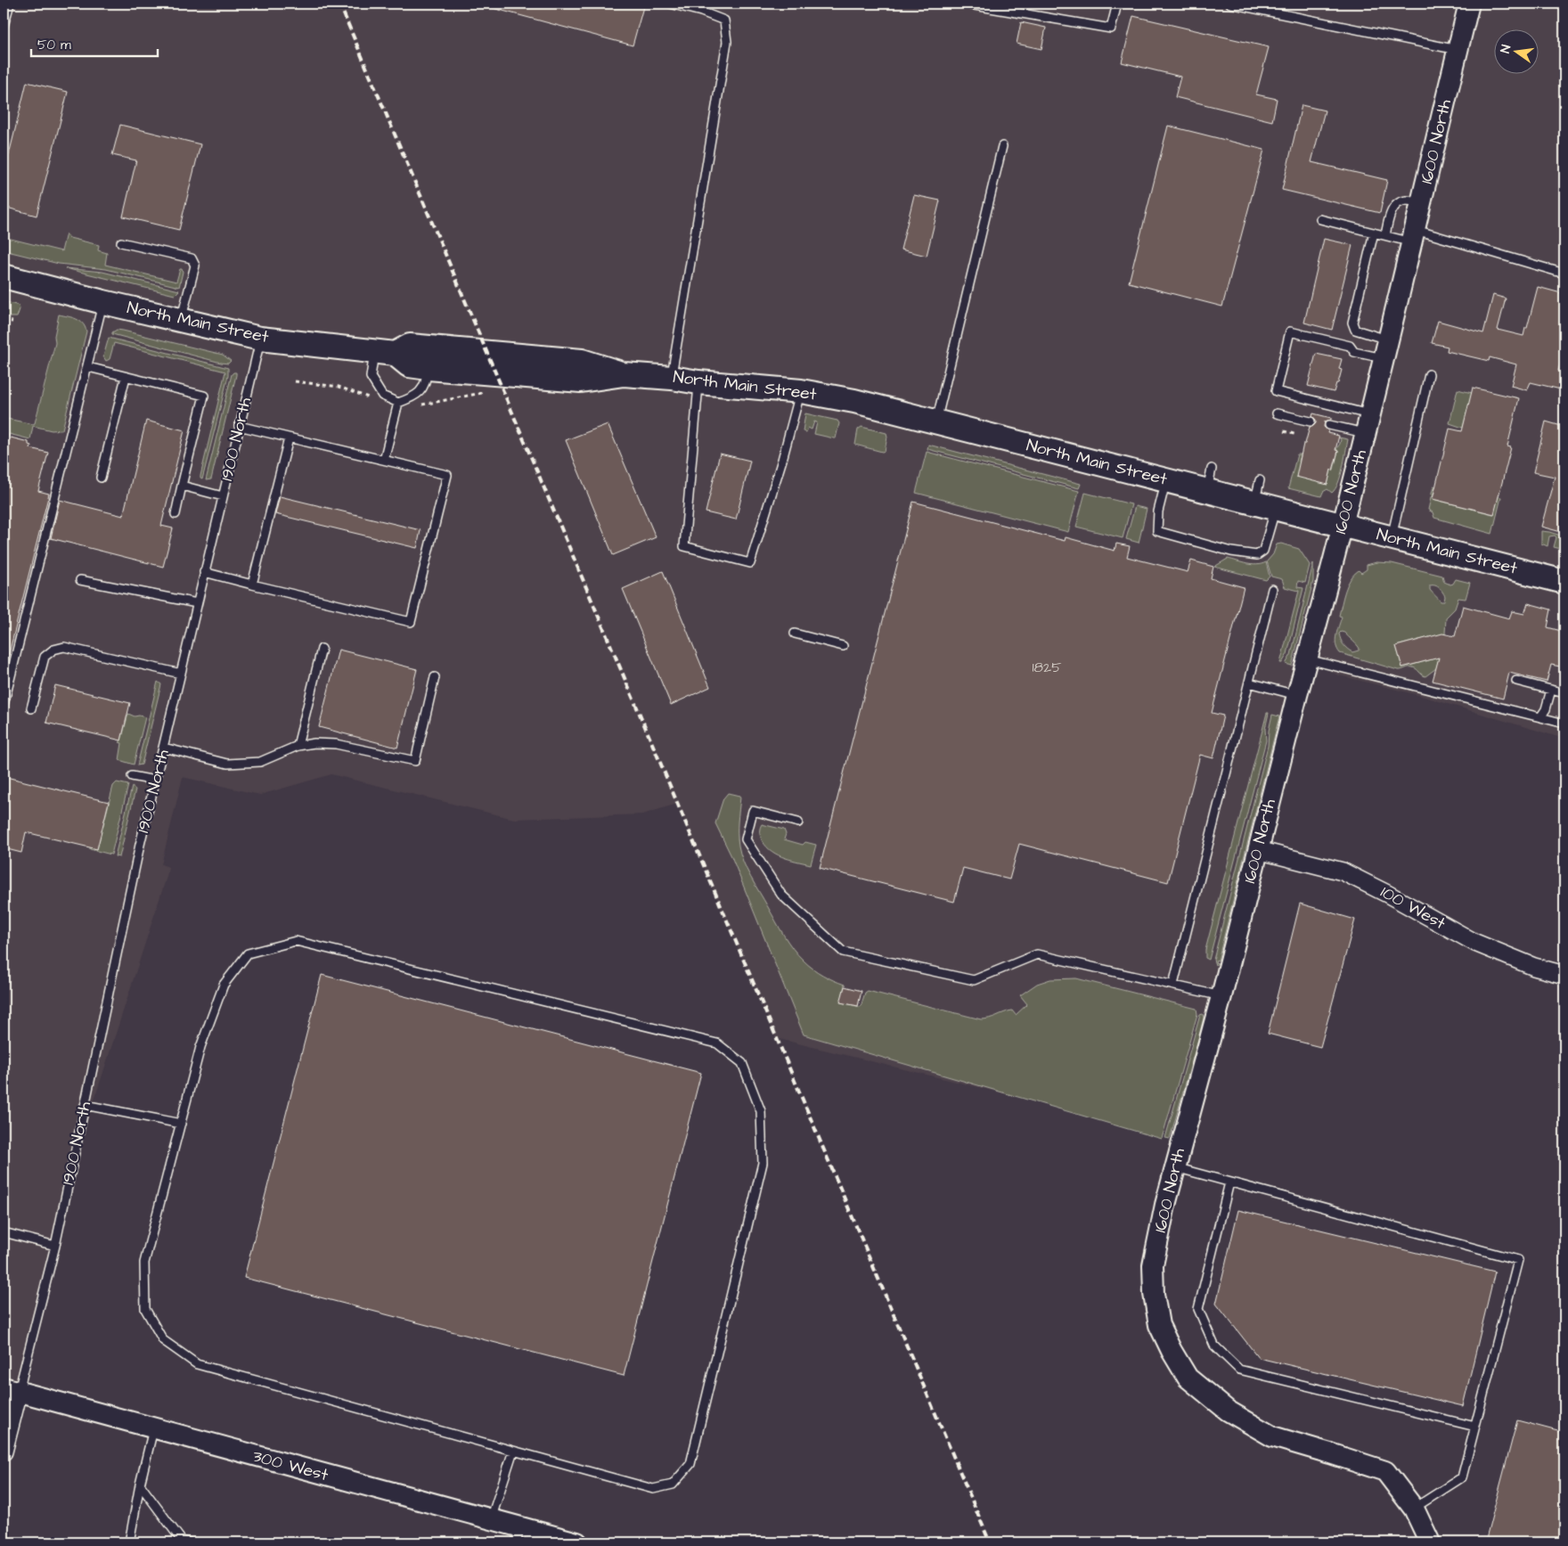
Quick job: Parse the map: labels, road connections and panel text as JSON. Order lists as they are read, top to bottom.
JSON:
{
  "streets": {
    "main road": ["North Main Street"],
    "street": ["1600 North", "100 West", "300 West"],
    "lane": ["1900 North"]
  },
  "crossings": [
    ["1600 North", "North Main Street"],
    ["1600 North", "100 West"],
    ["North Main Street", "1900 North"],
    ["1900 North", "300 West"]
  ],
  "house_numbers": ["1825"],
  "scale_bar": "50 m",
  "north": "left"
}
